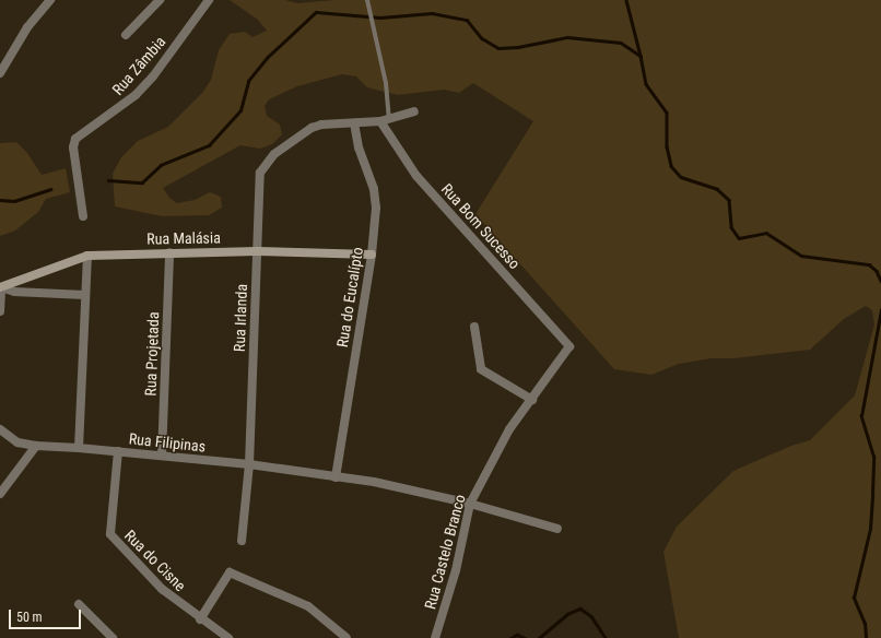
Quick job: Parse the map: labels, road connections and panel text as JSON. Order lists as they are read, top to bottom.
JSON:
{
  "streets": {
    "street": [
      "Rua Zâmbia",
      "Rua Bom Sucesso",
      "Rua Malásia",
      "Rua do Eucalípto",
      "Rua Irlanda",
      "Rua Projetada",
      "Rua Filipinas",
      "Rua Castelo Branco",
      "Rua do Cisne"
    ]
  },
  "crossings": [
    ["Rua Bom Sucesso", "Rua Castelo Branco"],
    ["Rua Malásia", "Rua do Eucalípto"],
    ["Rua Malásia", "Rua Irlanda"],
    ["Rua Malásia", "Rua Projetada"],
    ["Rua do Eucalípto", "Rua Irlanda"],
    ["Rua do Eucalípto", "Rua Filipinas"],
    ["Rua Irlanda", "Rua Filipinas"],
    ["Rua Projetada", "Rua Filipinas"],
    ["Rua Filipinas", "Rua Castelo Branco"],
    ["Rua Filipinas", "Rua do Cisne"]
  ],
  "scale_bar": "50 m"
}
